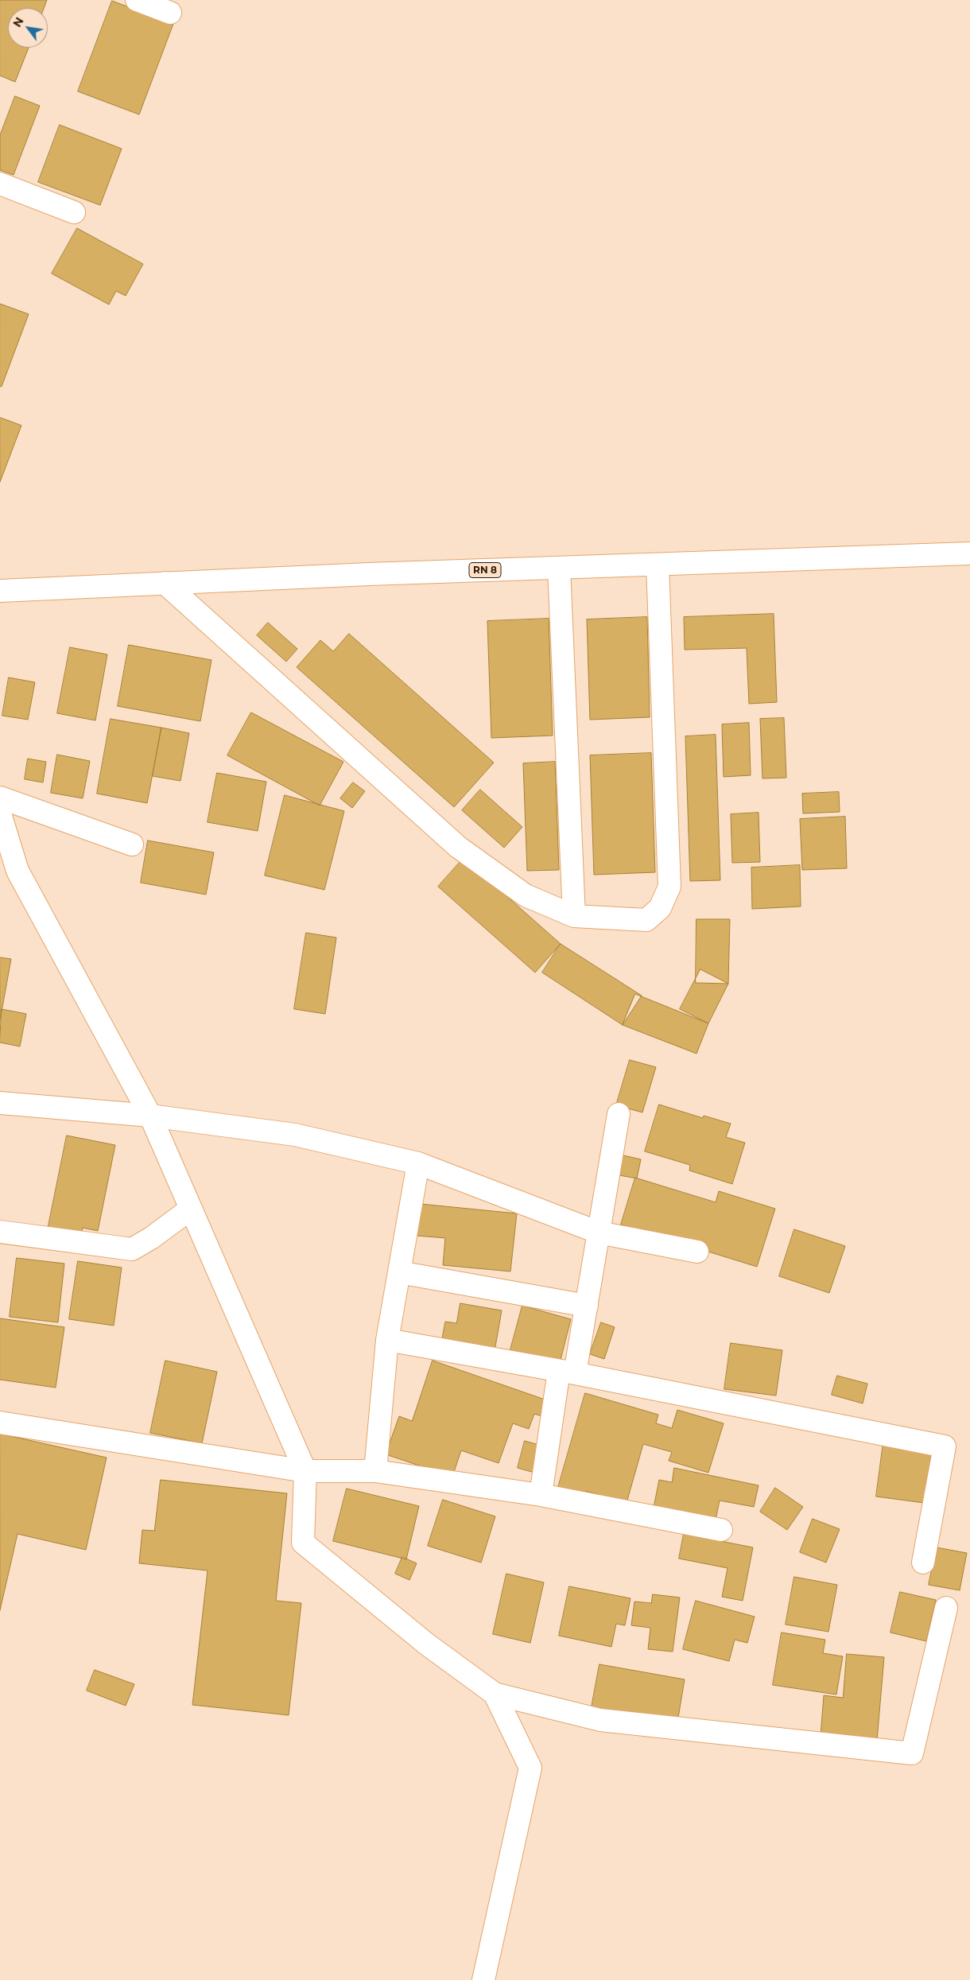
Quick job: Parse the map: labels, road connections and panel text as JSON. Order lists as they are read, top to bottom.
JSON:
{
  "streets": {
    "street": ["RN 8"]
  },
  "north": "top left"
}
